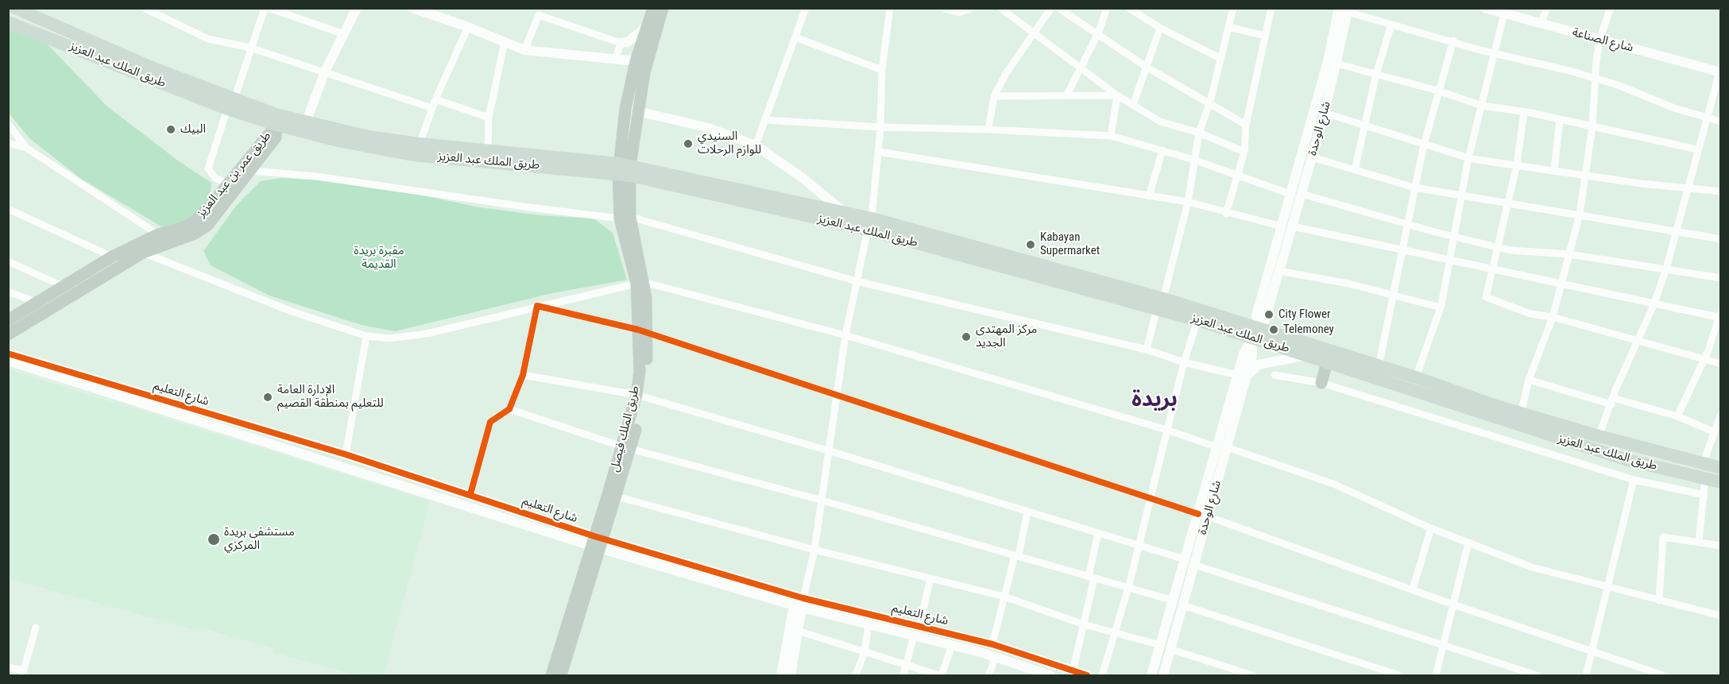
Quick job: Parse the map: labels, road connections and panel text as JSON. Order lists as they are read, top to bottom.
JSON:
{
  "streets": {
    "highway": ["طريق الملك عبد العزيز"],
    "main road": ["طريق عمر بن عبد العزيز", "طريق الملك فيصل"],
    "street": ["شارع الصناعة", "شارع الوحدة", "شارع التعليم"]
  },
  "crossings": [
    ["طريق الملك عبد العزيز", "شارع الوحدة"],
    ["طريق الملك عبد العزيز", "طريق عمر بن عبد العزيز"],
    ["طريق الملك عبد العزيز", "طريق الملك فيصل"],
    ["شارع التعليم", "طريق الملك فيصل"]
  ],
  "districts": ["بريدة"],
  "parks": ["مقبرة بريدة القديمة"],
  "places": [
    "البيك",
    "السنيدي للوازم الرحلات",
    "Kabayan Supermarket",
    "City Flower",
    "Telemoney",
    "مركز المهتدى الجديد",
    "الإدارة العامة للتعليم بمنطقة القصيم",
    "مستشفى بريدة المركزي"
  ]
}
